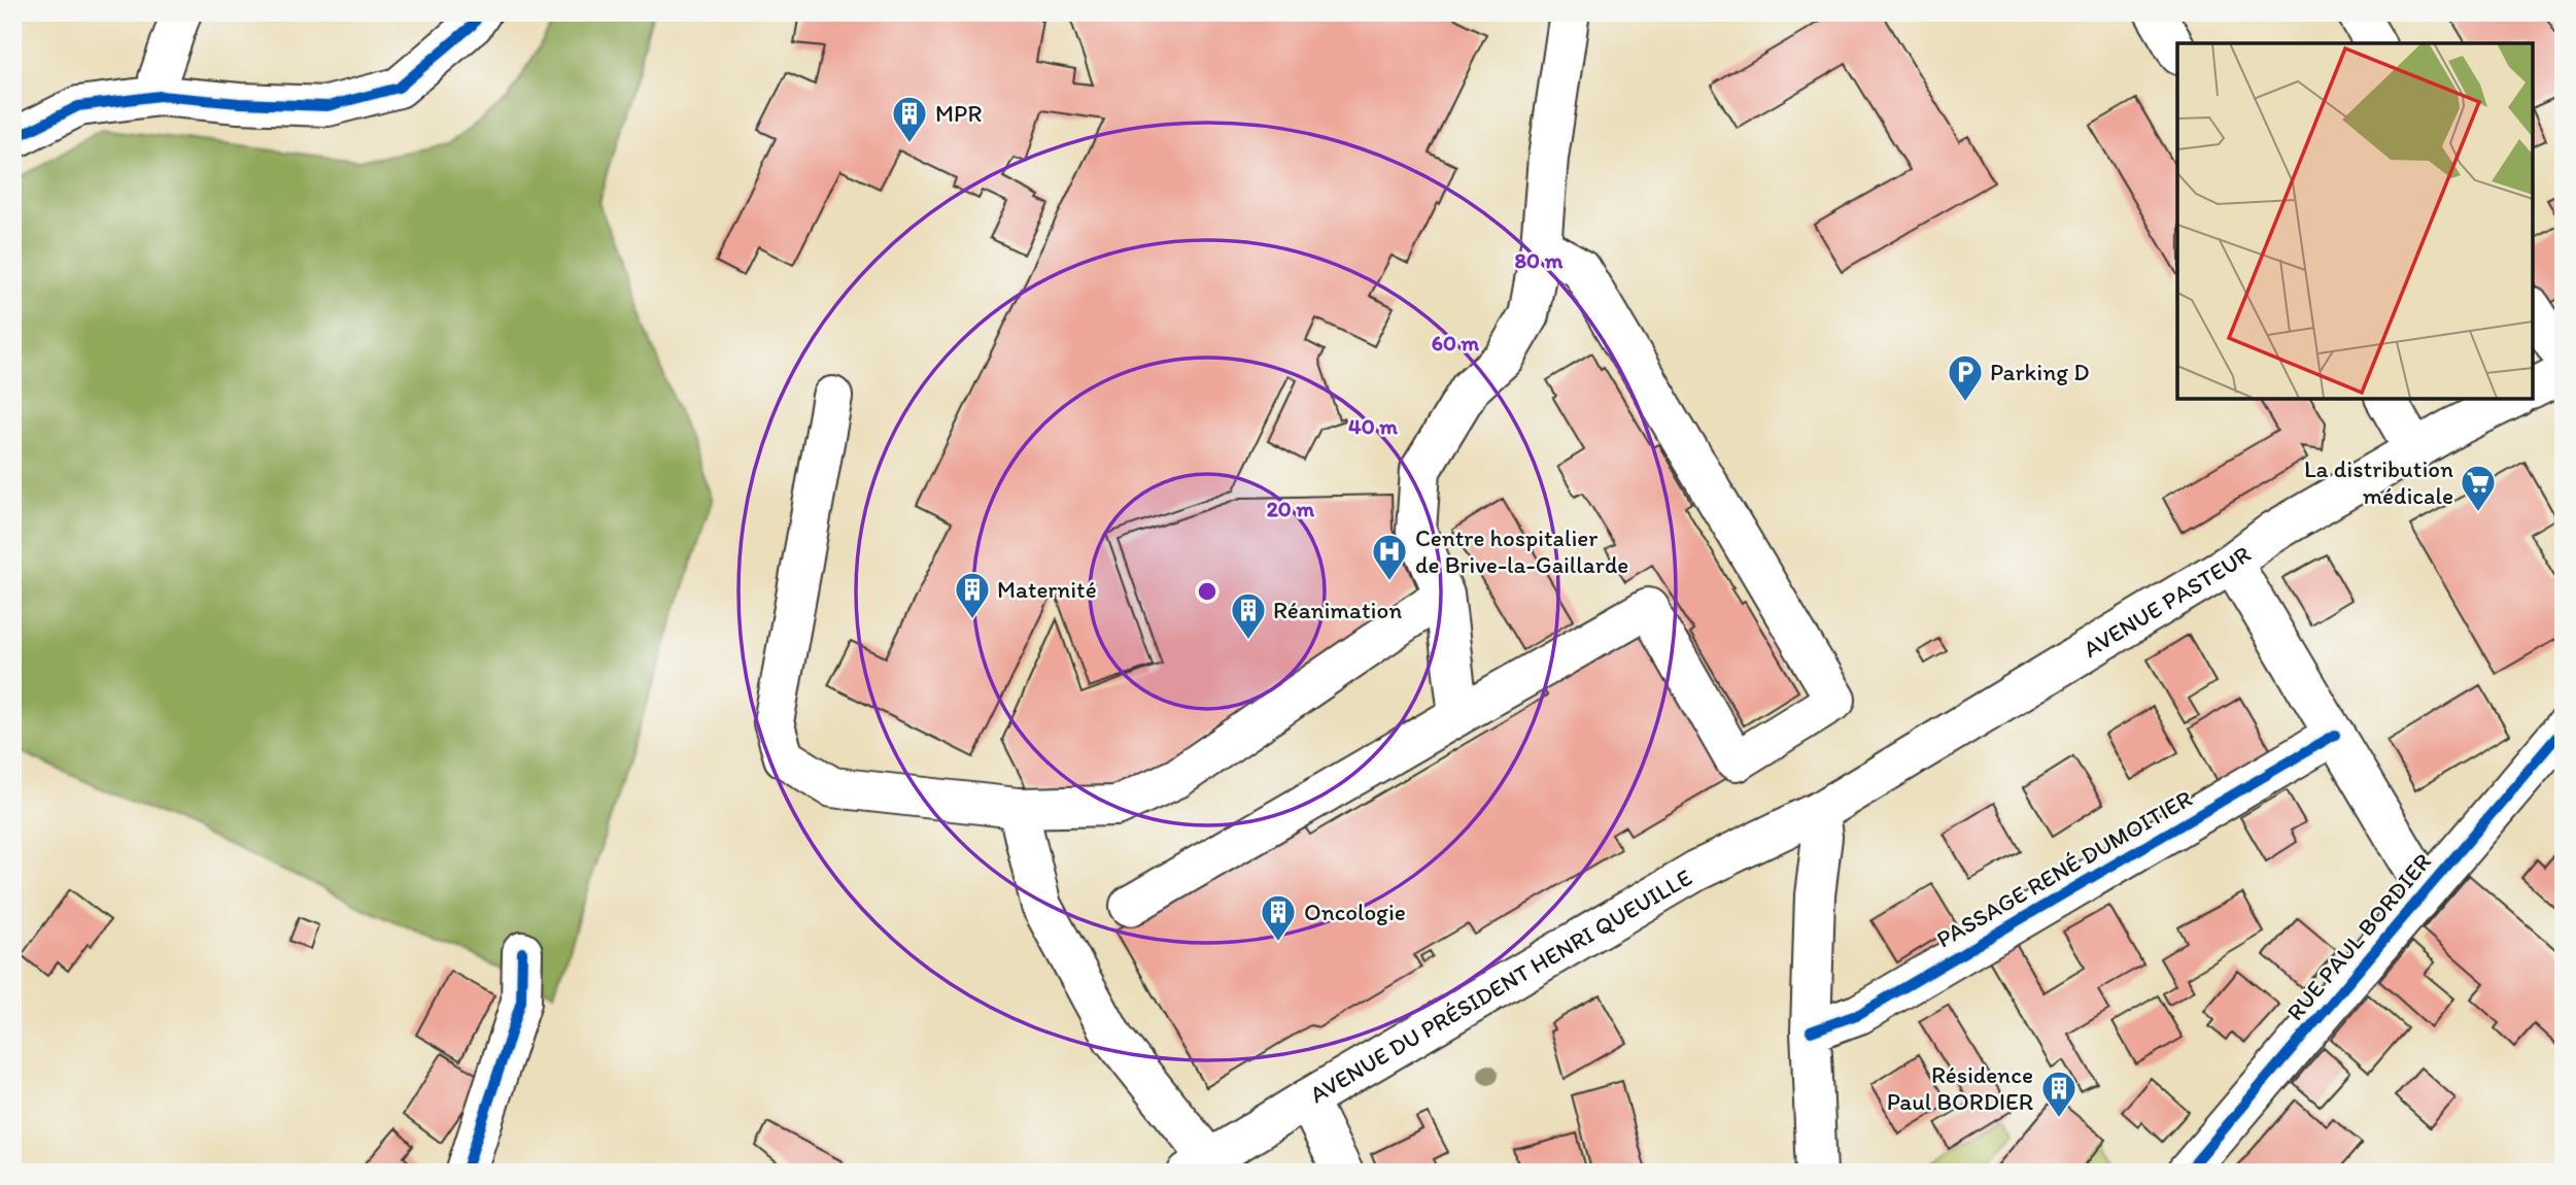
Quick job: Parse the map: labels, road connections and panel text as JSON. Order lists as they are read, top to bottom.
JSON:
{
  "streets": {
    "street": [
      "AVENUE PASTEUR",
      "PASSAGE RENÉ DUMOITIER",
      "RUE PAUL BORDIER",
      "AVENUE DU PRÉSIDENT HENRI QUEUILLE"
    ]
  },
  "crossings": [
    ["AVENUE PASTEUR", "AVENUE DU PRÉSIDENT HENRI QUEUILLE"]
  ],
  "places": {
    "building": [
      "MPR",
      "Maternité",
      "Réanimation",
      "Oncologie",
      "Résidence Paul BORDIER"
    ],
    "parking": ["Parking D"],
    "supermarket": ["La distribution médicale"],
    "hospital": ["Centre hospitalier de Brive-la-Gaillarde"]
  },
  "rings": [
    "80 m",
    "60 m",
    "40 m",
    "20 m"
  ]
}
